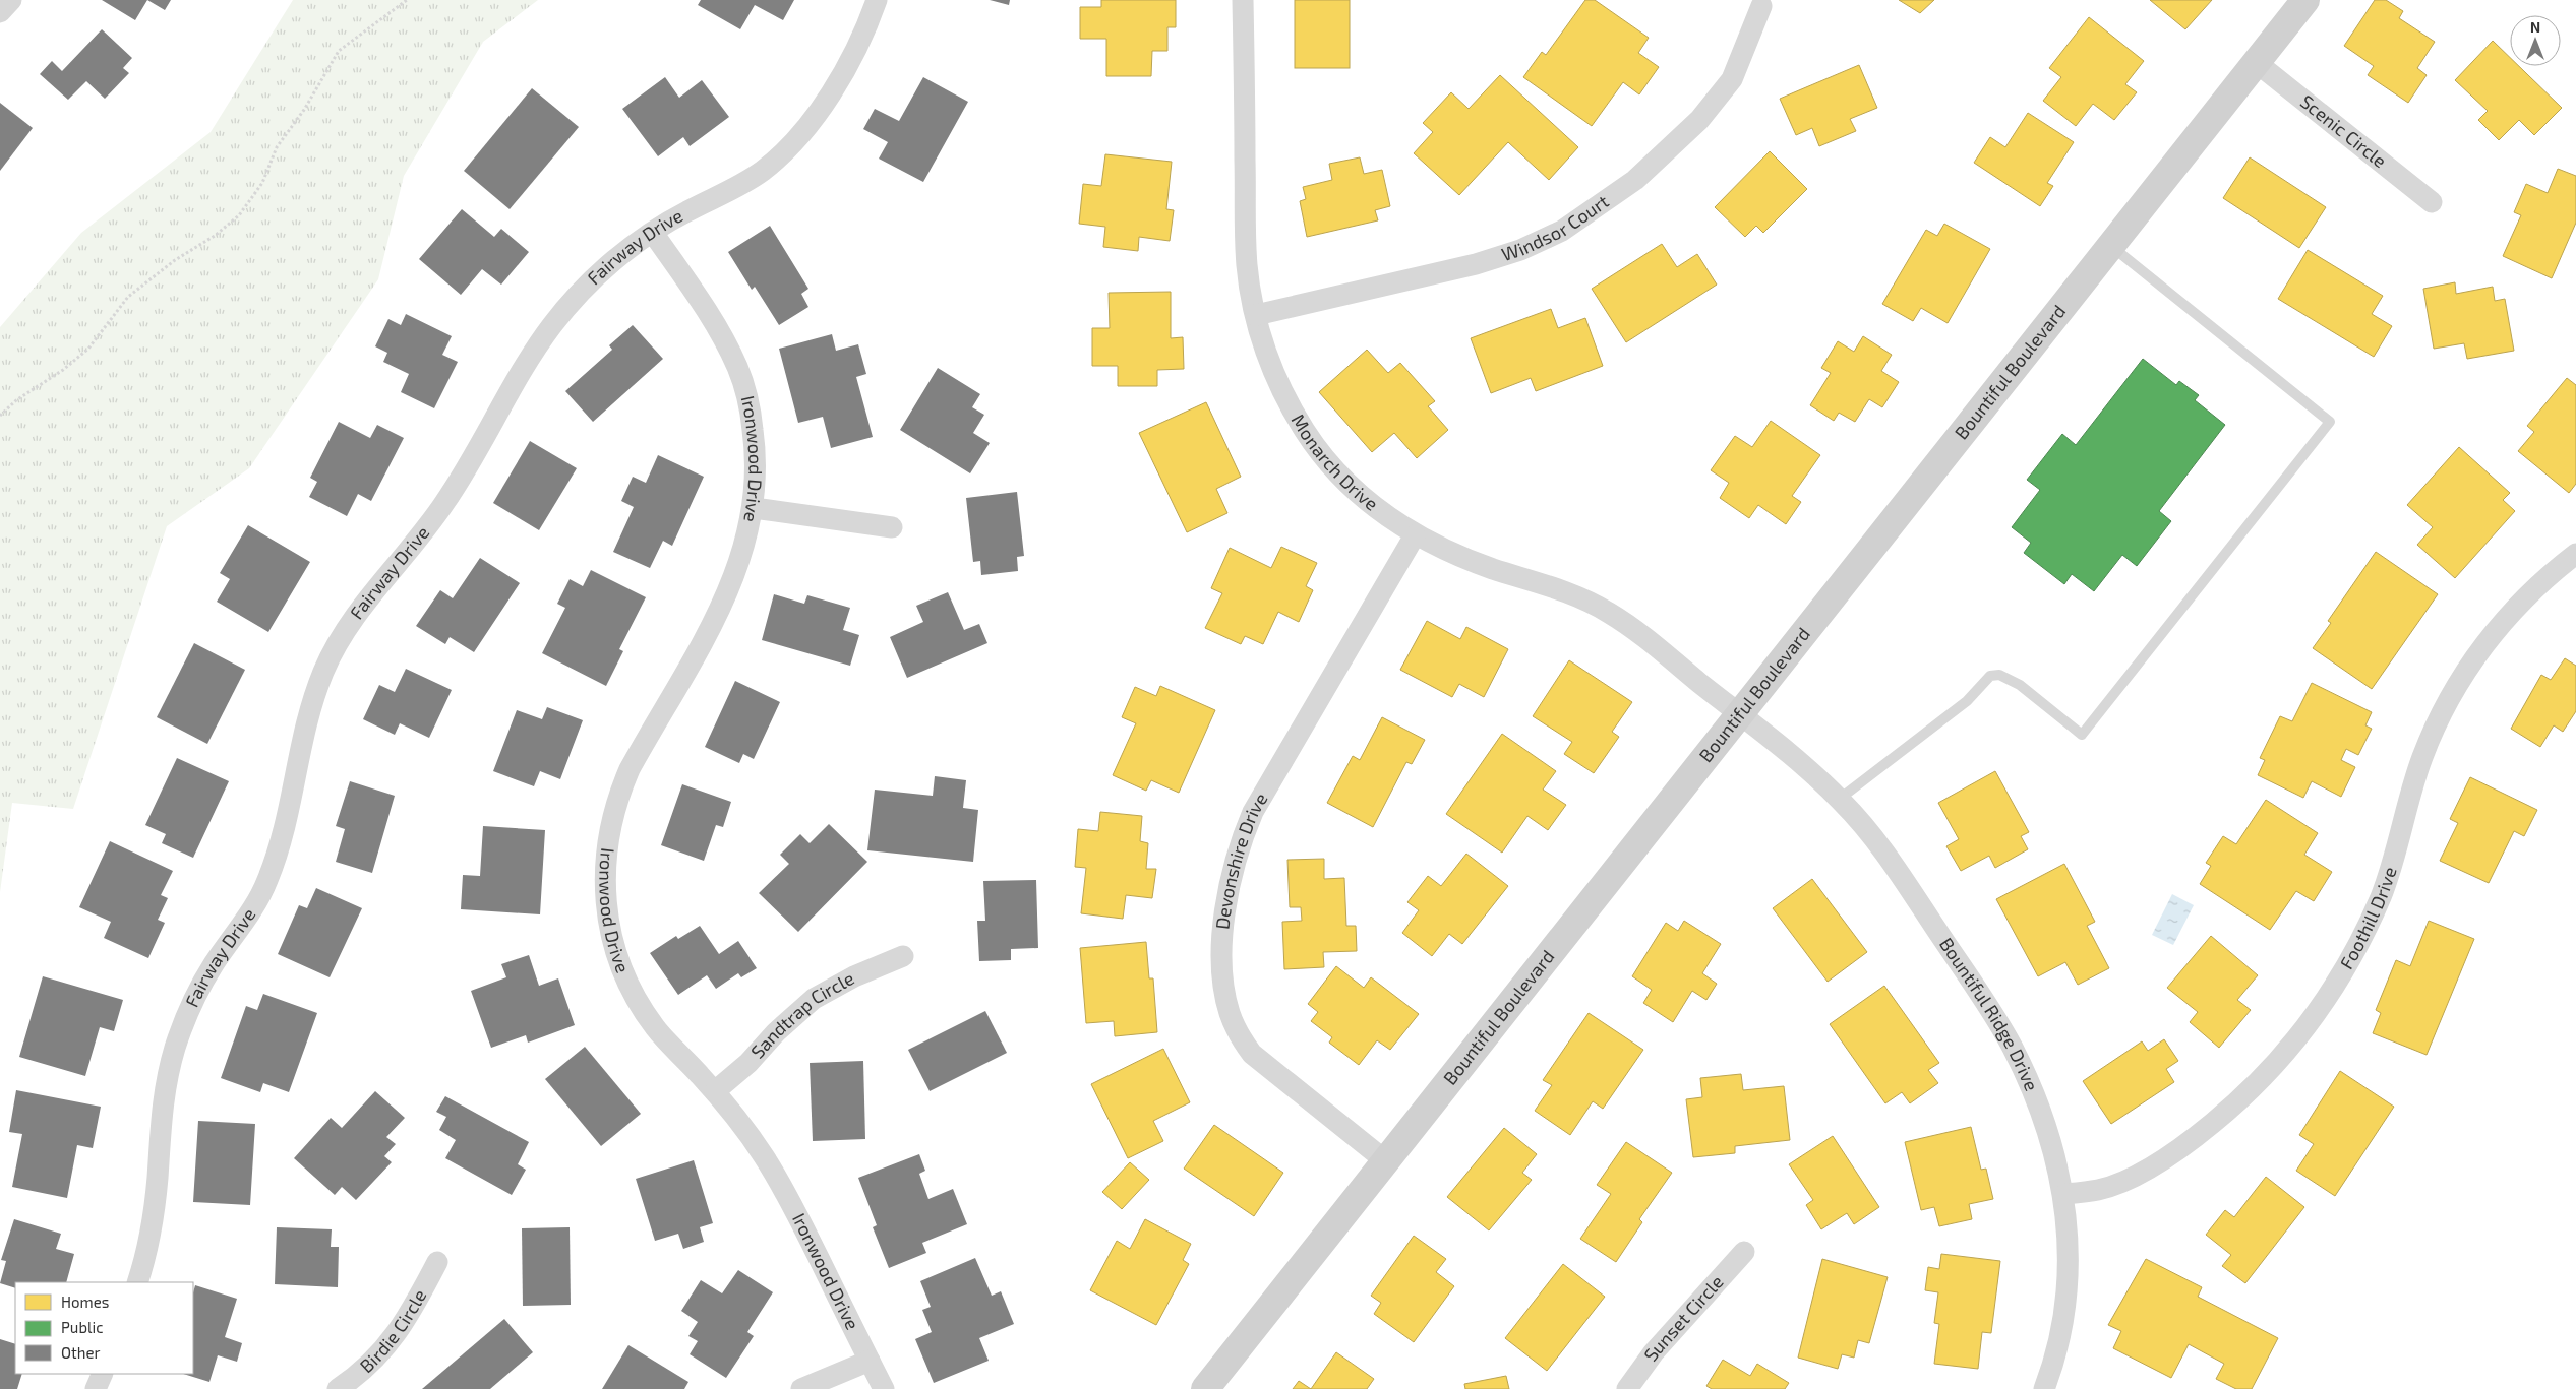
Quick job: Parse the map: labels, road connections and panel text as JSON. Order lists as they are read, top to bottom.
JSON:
{
  "streets": {
    "main road": ["Bountiful Boulevard"],
    "street": [
      "Scenic Circle",
      "Windsor Court",
      "Fairway Drive",
      "Ironwood Drive",
      "Monarch Drive",
      "Devonshire Drive",
      "Foothill Drive",
      "Bountiful Ridge Drive",
      "Sandtrap Circle",
      "Sunset Circle",
      "Birdie Circle"
    ]
  },
  "crossings": [
    ["Scenic Circle", "Bountiful Boulevard"],
    ["Windsor Court", "Monarch Drive"],
    ["Fairway Drive", "Ironwood Drive"],
    ["Bountiful Boulevard", "Monarch Drive"],
    ["Bountiful Boulevard", "Devonshire Drive"],
    ["Bountiful Boulevard", "Bountiful Ridge Drive"],
    ["Ironwood Drive", "Sandtrap Circle"],
    ["Monarch Drive", "Devonshire Drive"],
    ["Monarch Drive", "Bountiful Ridge Drive"],
    ["Foothill Drive", "Bountiful Ridge Drive"]
  ],
  "legend": ["Homes", "Public", "Other"],
  "north": "top"
}
